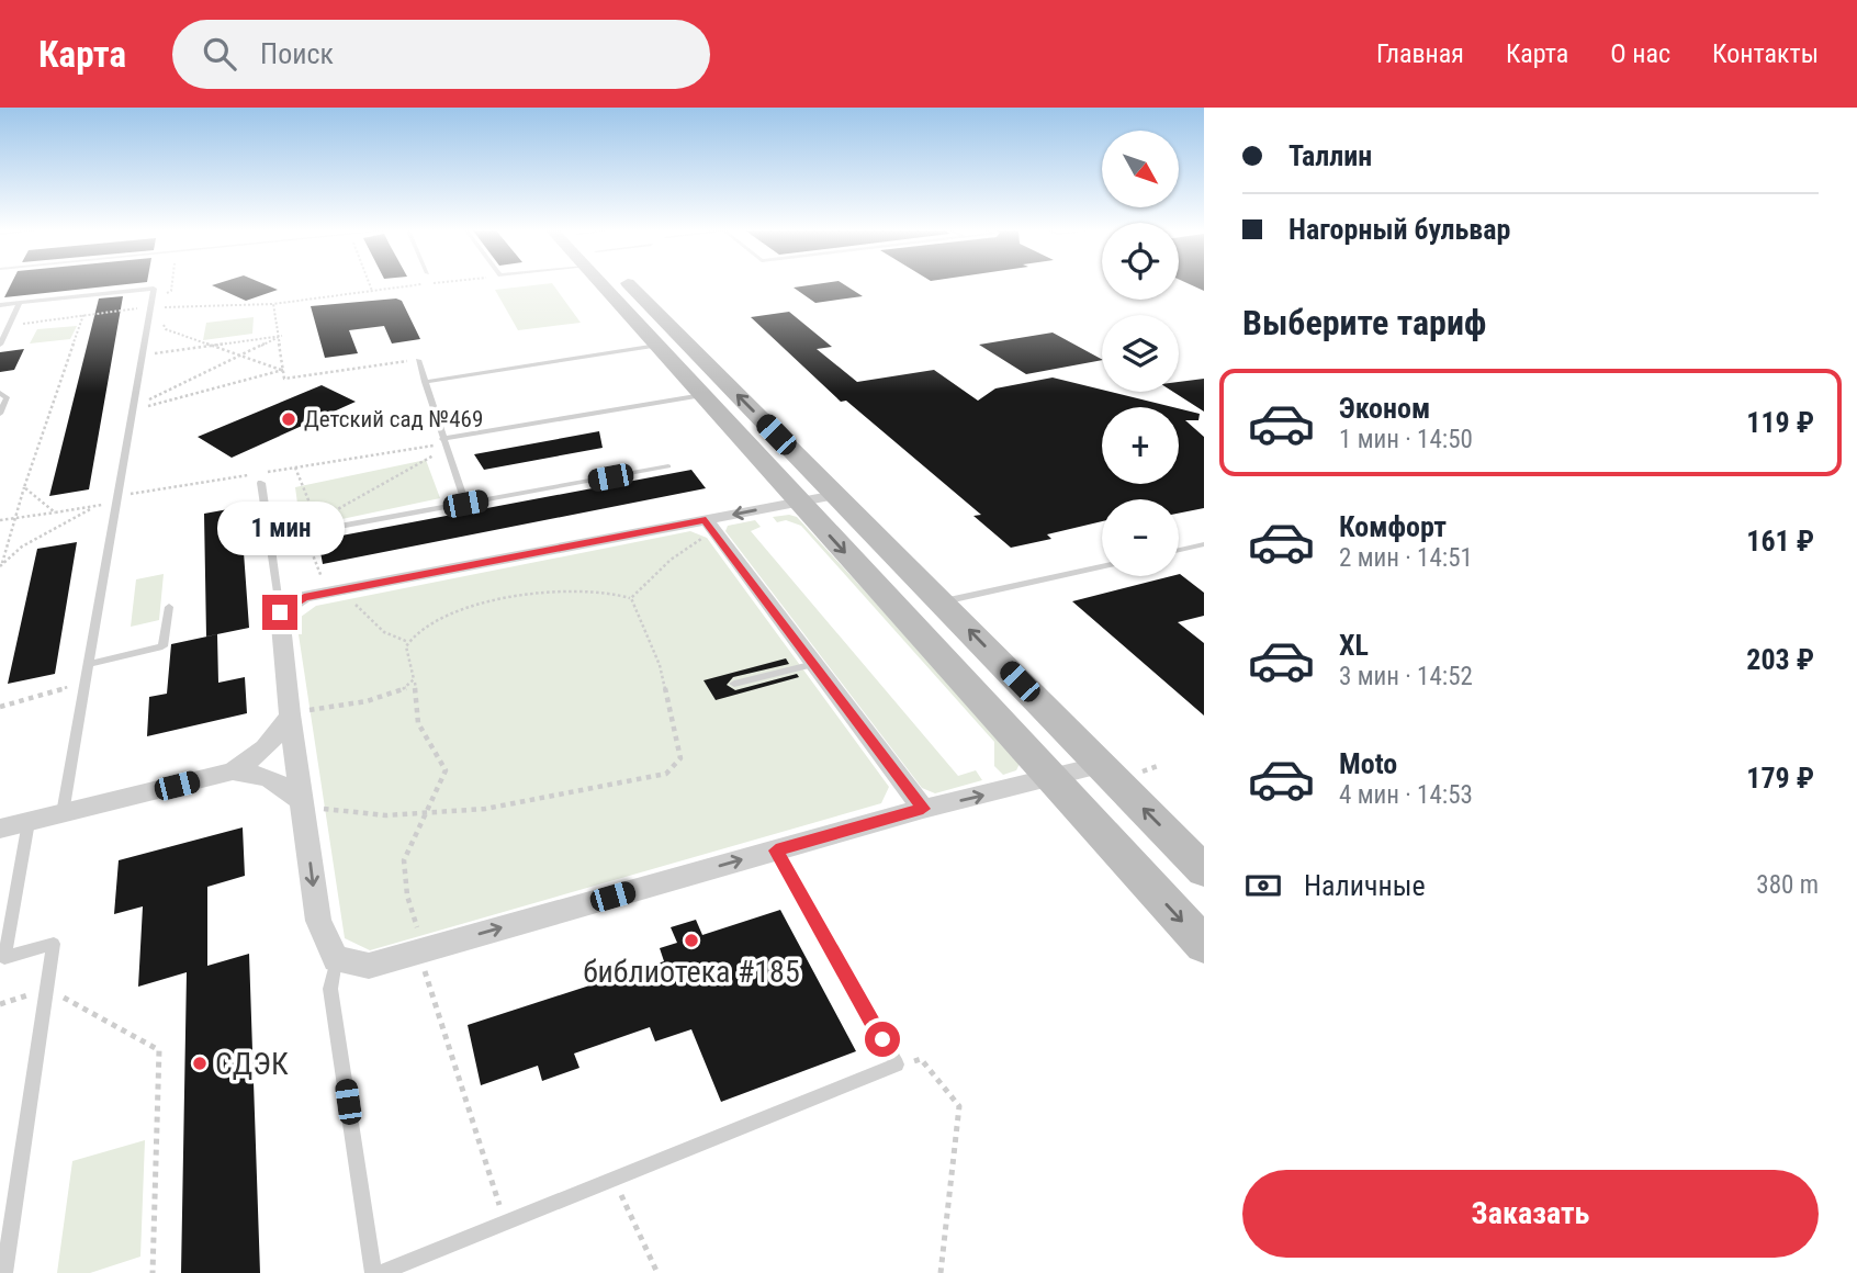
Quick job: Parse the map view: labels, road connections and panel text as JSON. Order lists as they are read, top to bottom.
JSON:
{
  "places": ["Детский сад №469", "библиотека #185", "СДЭК"],
  "north": "bottom right",
  "page": {
    "header": "Карта",
    "search": "Поиск",
    "nav": [
      "Главная",
      "Карта",
      "О нас",
      "Контакты"
    ],
    "banner": ["Таллин", "Нагорный бульвар"],
    "map_buttons": ["+", "−"],
    "heading": "Выберите тариф",
    "list": [
      {
        "name": "Эконом",
        "note": "1 мин · 14:50",
        "value": "119 ₽"
      },
      {
        "name": "Комфорт",
        "note": "2 мин · 14:51",
        "value": "161 ₽"
      },
      {
        "name": "XL",
        "note": "3 мин · 14:52",
        "value": "203 ₽"
      },
      {
        "name": "Moto",
        "note": "4 мин · 14:53",
        "value": "179 ₽"
      }
    ],
    "bubble": "1 мин",
    "pay": ["Наличные", "380 m"],
    "buttons": "Заказать"
  }
}
